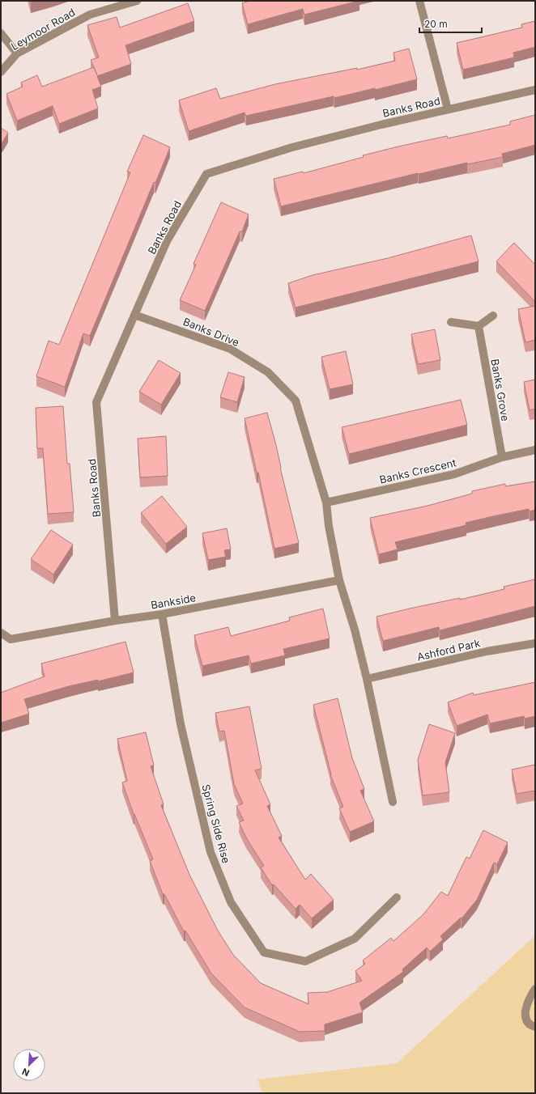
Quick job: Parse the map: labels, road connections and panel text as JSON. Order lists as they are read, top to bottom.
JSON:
{
  "streets": {
    "street": [
      "Leymoor Road",
      "Banks Road",
      "Banks Drive",
      "Banks Grove",
      "Banks Crescent",
      "Bankside",
      "Ashford Park",
      "Spring Side Rise"
    ]
  },
  "crossings": [
    ["Banks Road", "Banks Drive"],
    ["Banks Road", "Bankside"],
    ["Banks Drive", "Banks Crescent"],
    ["Banks Grove", "Banks Crescent"],
    ["Bankside", "Spring Side Rise"]
  ],
  "scale_bar": "20 m",
  "north": "bottom left"
}
